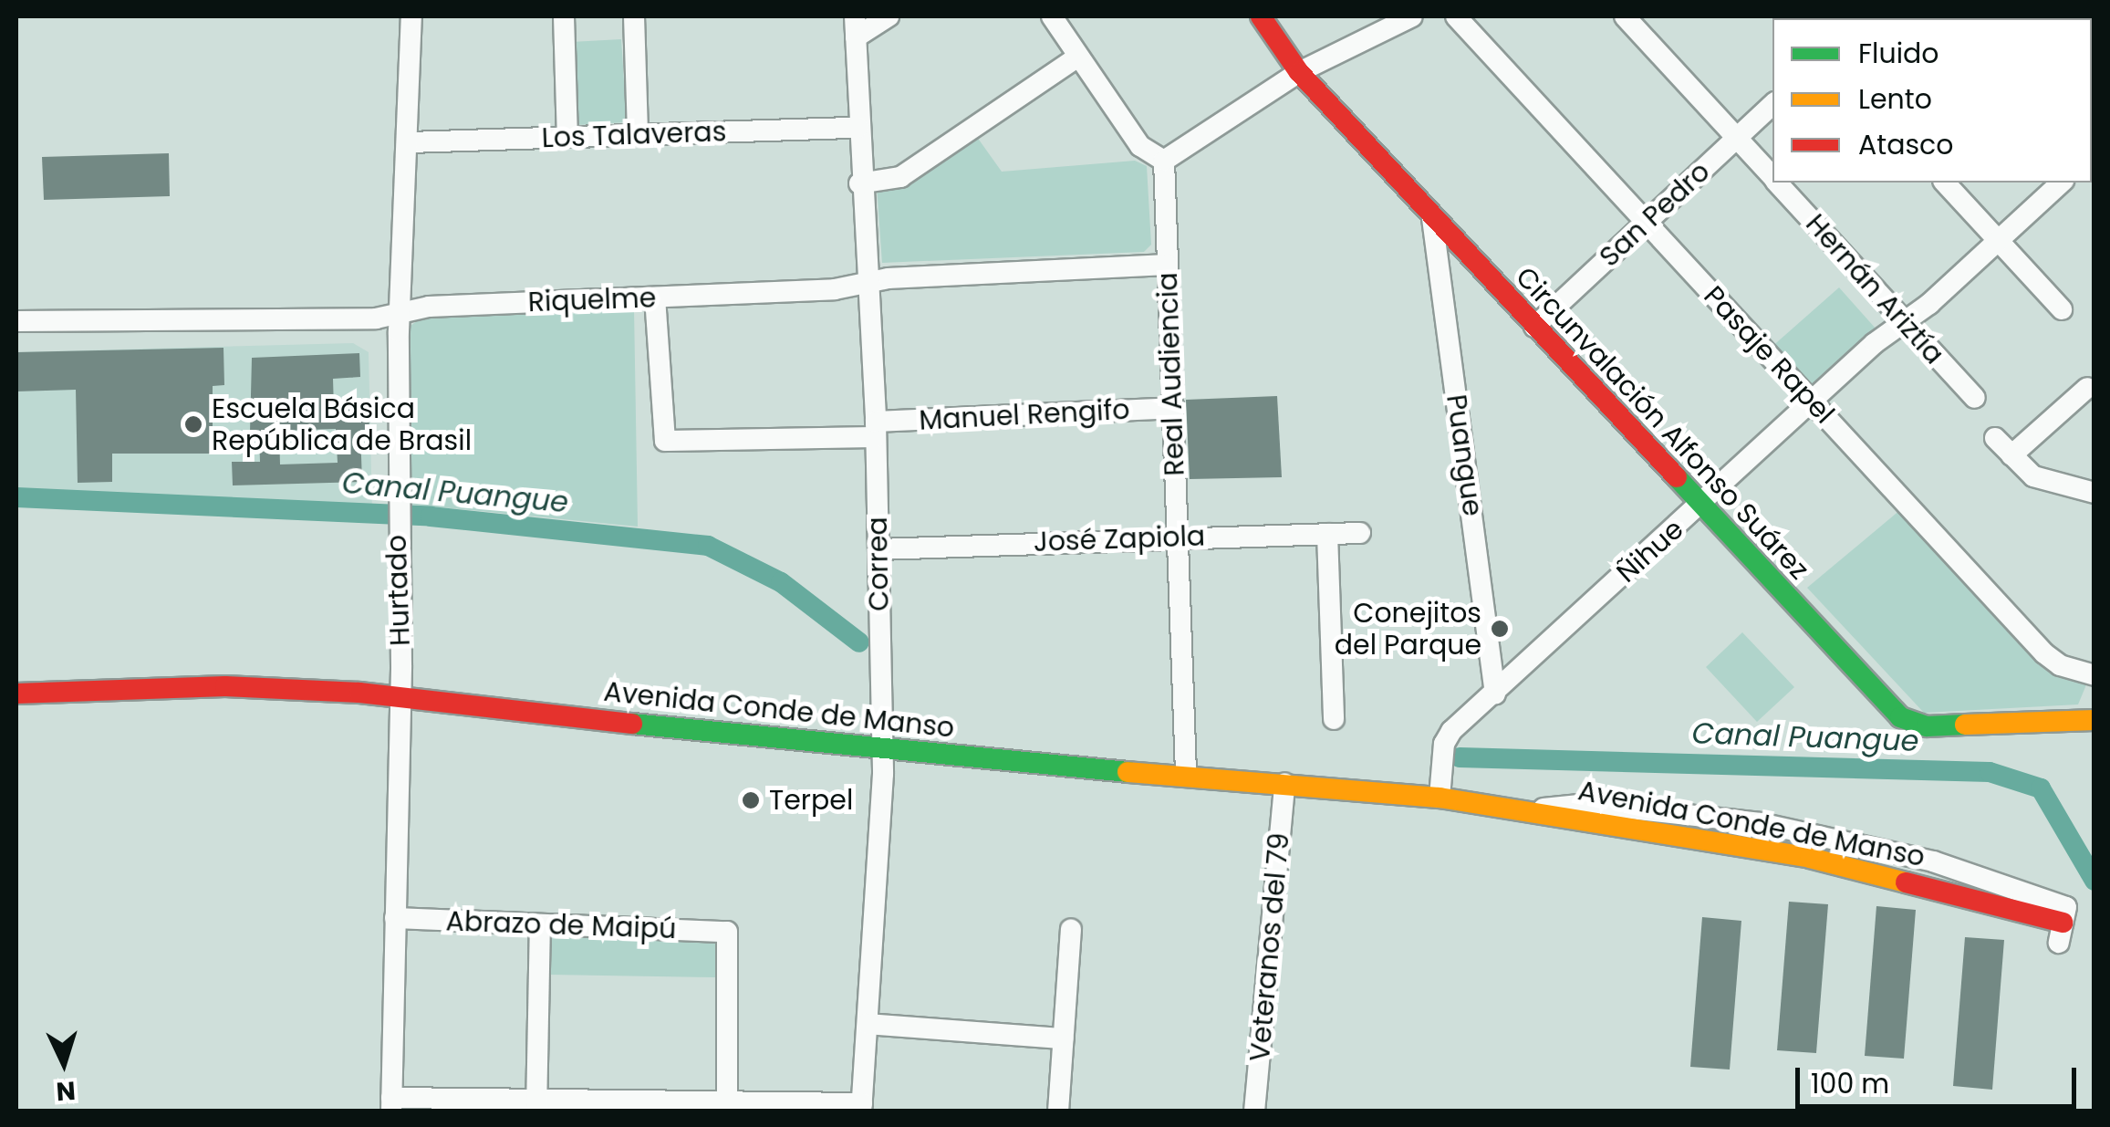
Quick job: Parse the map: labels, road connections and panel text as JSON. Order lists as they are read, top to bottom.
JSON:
{
  "streets": {
    "street": [
      "Los Talaveras",
      "San Pedro",
      "Hernán Ariztía",
      "Riquelme",
      "Pasaje Rapel",
      "Real Audiencia",
      "Manuel Rengifo",
      "Circunvalación Alfonso Suárez",
      "Puangue",
      "José Zapiola",
      "Ñihue",
      "Correa",
      "Hurtado",
      "Avenida Conde de Manso",
      "Abrazo de Maipú",
      "Veteranos del 79"
    ]
  },
  "crossings": [
    ["Los Talaveras", "Correa"],
    ["Los Talaveras", "Hurtado"],
    ["San Pedro", "Hernán Ariztía"],
    ["San Pedro", "Pasaje Rapel"],
    ["San Pedro", "Circunvalación Alfonso Suárez"],
    ["Hernán Ariztía", "Ñihue"],
    ["Riquelme", "Real Audiencia"],
    ["Riquelme", "Manuel Rengifo"],
    ["Riquelme", "Correa"],
    ["Riquelme", "Hurtado"],
    ["Pasaje Rapel", "Ñihue"],
    ["Real Audiencia", "Manuel Rengifo"],
    ["Real Audiencia", "José Zapiola"],
    ["Real Audiencia", "Avenida Conde de Manso"],
    ["Manuel Rengifo", "Correa"],
    ["Circunvalación Alfonso Suárez", "Puangue"],
    ["Circunvalación Alfonso Suárez", "Ñihue"],
    ["Puangue", "Ñihue"],
    ["José Zapiola", "Correa"],
    ["Ñihue", "Avenida Conde de Manso"],
    ["Correa", "Avenida Conde de Manso"],
    ["Hurtado", "Avenida Conde de Manso"],
    ["Hurtado", "Abrazo de Maipú"],
    ["Avenida Conde de Manso", "Veteranos del 79"]
  ],
  "water": ["Canal Puangue"],
  "places": ["Escuela Básica República de Brasil", "Conejitos del Parque", "Terpel"],
  "legend": ["Fluido", "Lento", "Atasco"],
  "scale_bar": "100 m",
  "north": "bottom"
}
